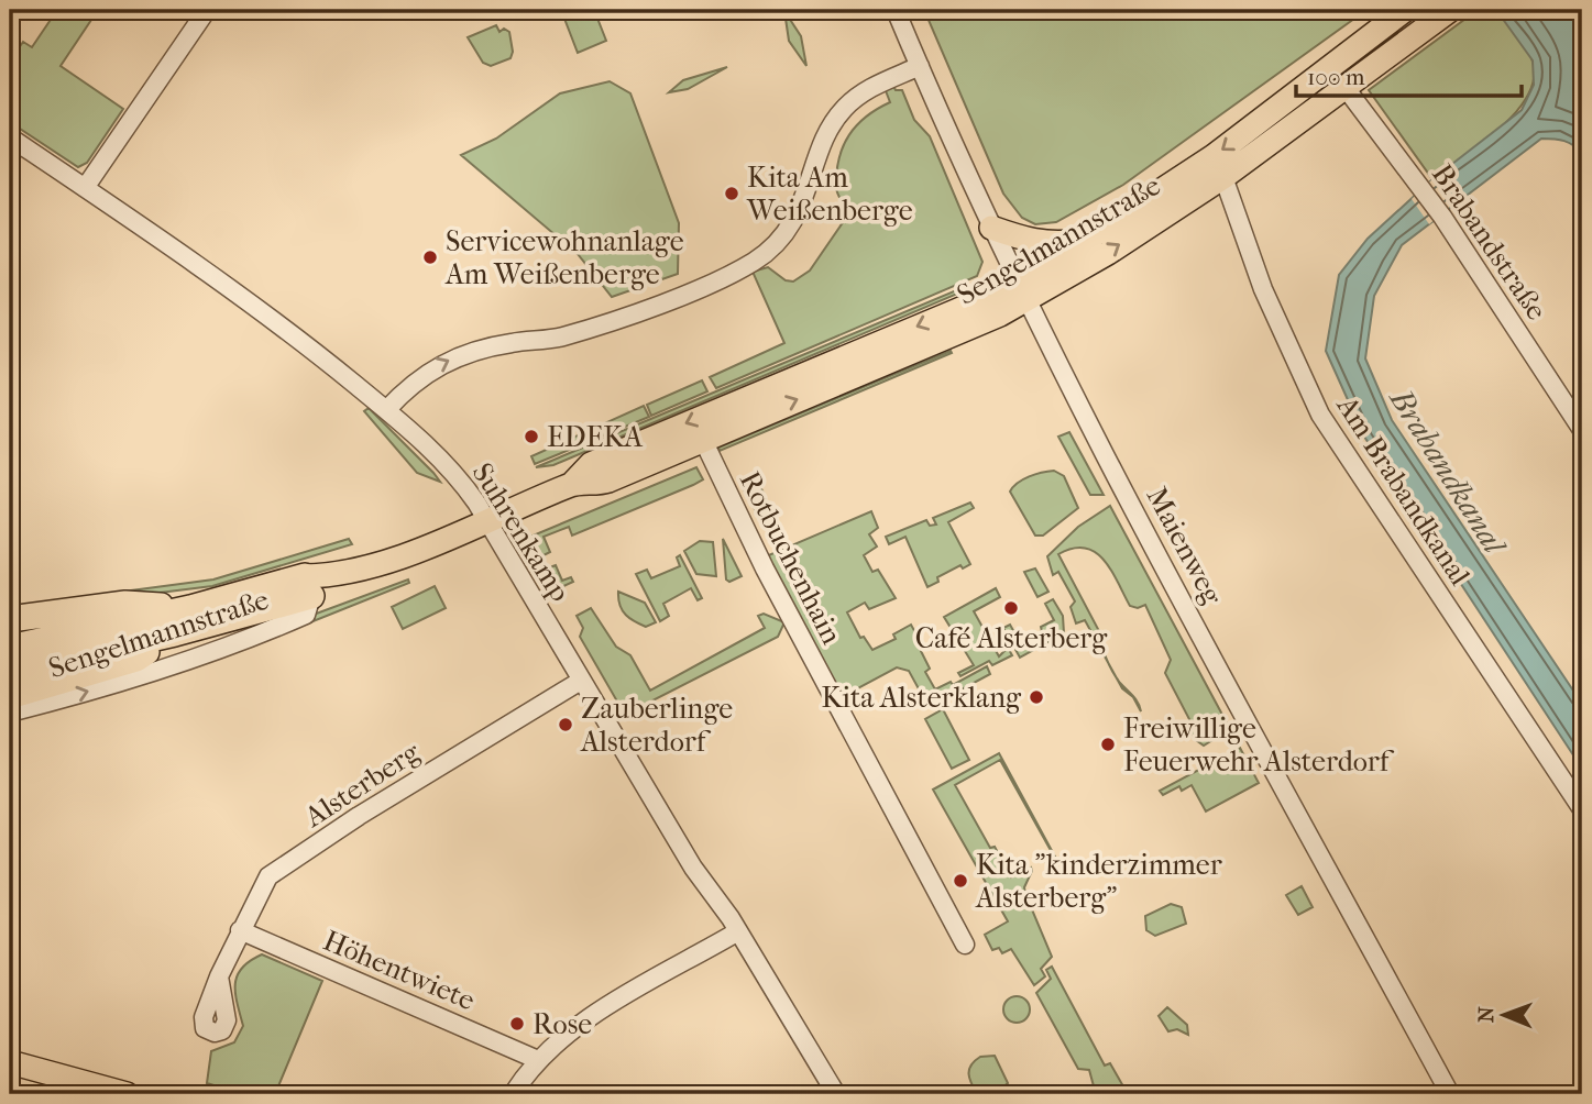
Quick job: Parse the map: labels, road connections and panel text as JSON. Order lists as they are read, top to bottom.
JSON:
{
  "streets": {
    "highway": ["Sengelmannstraße"],
    "street": [
      "Brabandstraße",
      "Am Brabandkanal",
      "Suhrenkamp",
      "Maienweg",
      "Rotbuchenhain",
      "Alsterberg",
      "Höhentwiete"
    ]
  },
  "crossings": [
    ["Sengelmannstraße", "Brabandstraße"],
    ["Sengelmannstraße", "Am Brabandkanal"],
    ["Sengelmannstraße", "Suhrenkamp"],
    ["Sengelmannstraße", "Maienweg"],
    ["Sengelmannstraße", "Rotbuchenhain"],
    ["Suhrenkamp", "Alsterberg"],
    ["Alsterberg", "Höhentwiete"]
  ],
  "water": ["Brabandkanal"],
  "places": [
    "Kita Am Weißenberge",
    "Servicewohnanlage Am Weißenberge",
    "EDEKA",
    "Café Alsterberg",
    "Kita Alsterklang",
    "Zauberlinge Alsterdorf",
    "Freiwillige Feuerwehr Alsterdorf",
    "Kita \"kinderzimmer Alsterberg\"",
    "Rose"
  ],
  "scale_bar": "100 m",
  "north": "left"
}
